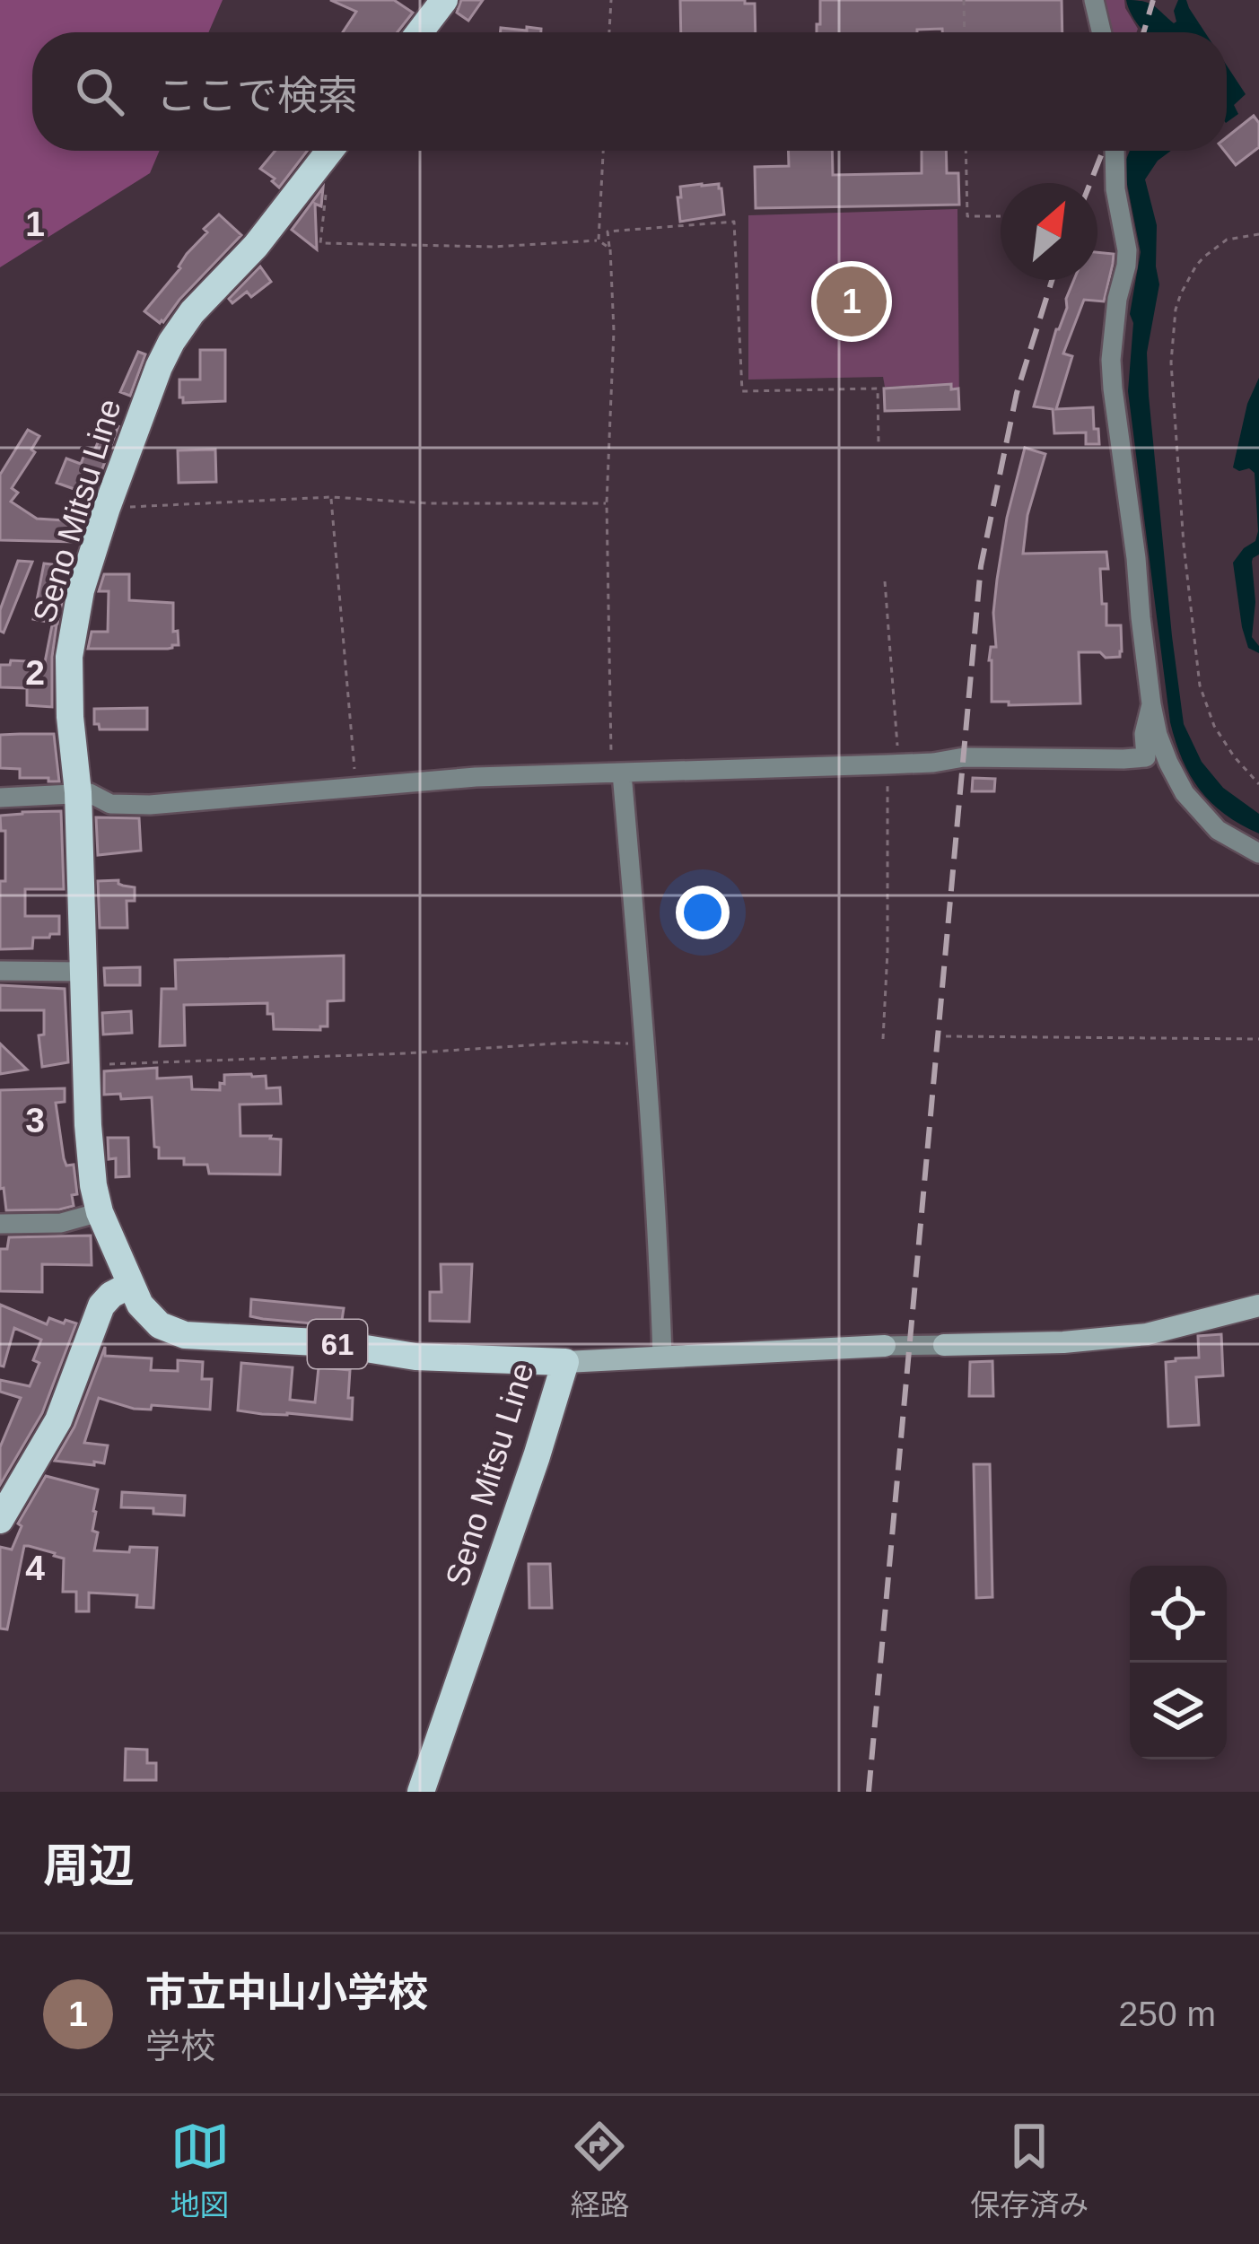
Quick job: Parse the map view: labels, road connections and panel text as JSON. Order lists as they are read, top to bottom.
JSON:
{
  "streets": {
    "main road": ["Seno Mitsu Line", "61"]
  },
  "north": "top right",
  "page": {
    "search": "ここで検索",
    "pins": "1",
    "heading": "周辺",
    "list": [
      {
        "mark": "1",
        "name": "市立中山小学校",
        "note": "学校",
        "value": "250 m"
      }
    ],
    "nav": ["地図", "経路", "保存済み"]
  },
  "grid": {
    "rows": [
      "1",
      "2",
      "3",
      "4"
    ]
  }
}
